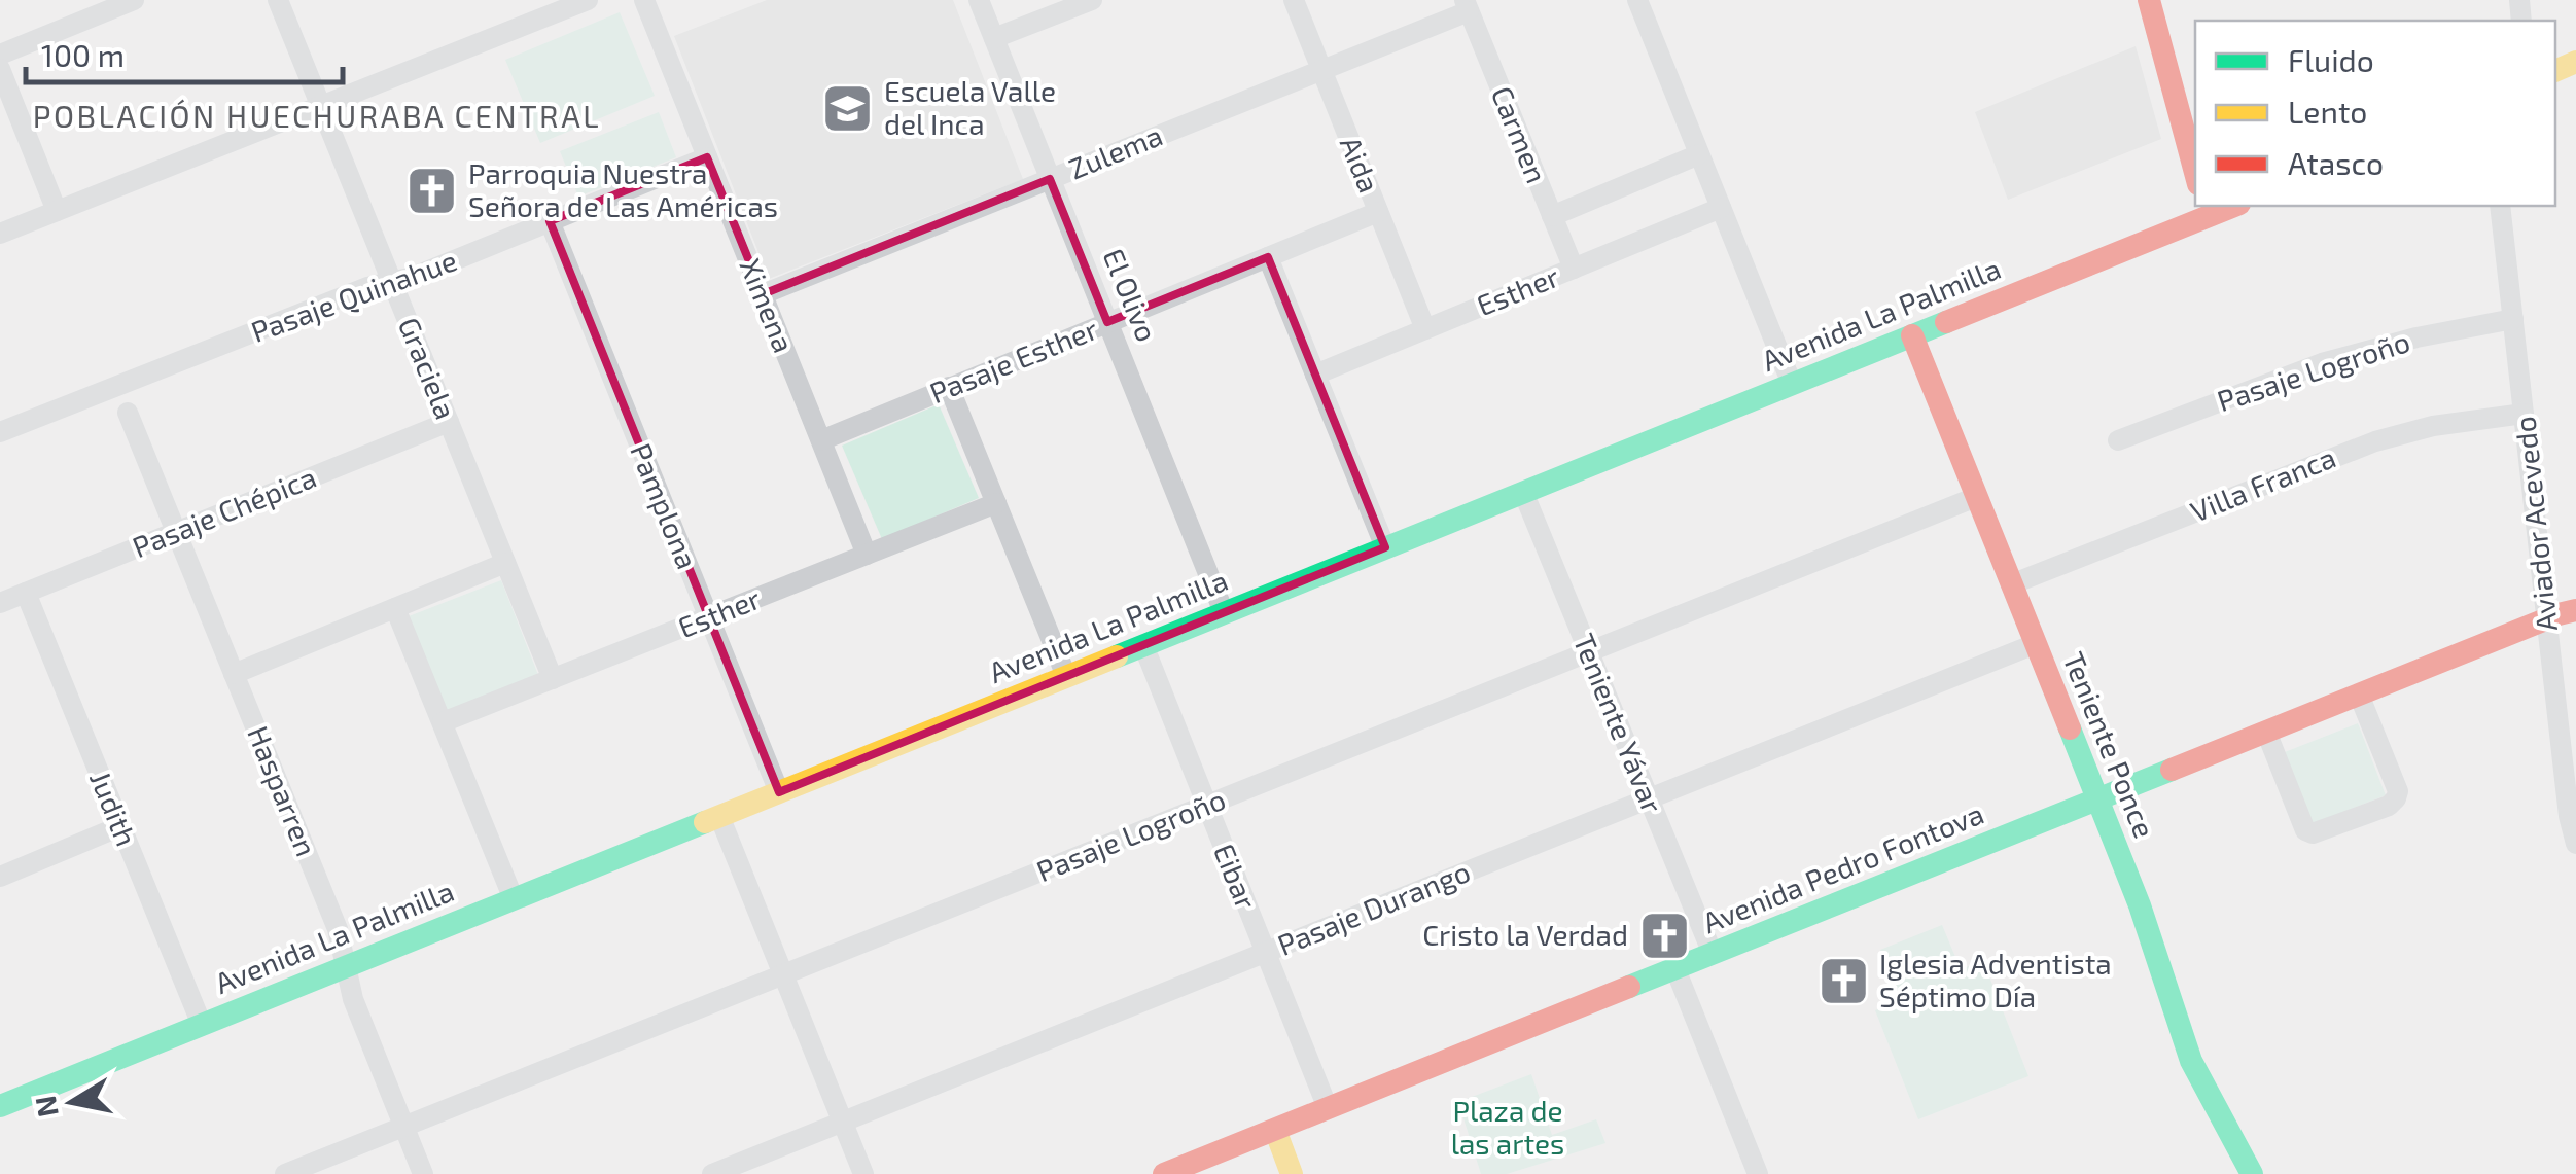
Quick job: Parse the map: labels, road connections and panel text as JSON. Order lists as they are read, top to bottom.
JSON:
{
  "streets": {
    "street": [
      "Carmen",
      "Zulema",
      "Aida",
      "Esther",
      "El Olivo",
      "Pasaje Quinahue",
      "Ximena",
      "Avenida La Palmilla",
      "Pasaje Esther",
      "Graciela",
      "Pasaje Logroño",
      "Villa Franca",
      "Pamplona",
      "Pasaje Chépica",
      "Aviador Acevedo",
      "Teniente Yávar",
      "Teniente Ponce",
      "Hasparren",
      "Judith",
      "Avenida Pedro Fontova",
      "Eibar",
      "Pasaje Durango"
    ]
  },
  "crossings": [
    ["Carmen", "Zulema"],
    ["Carmen", "Esther"],
    ["Zulema", "Aida"],
    ["Zulema", "El Olivo"],
    ["Zulema", "Ximena"],
    ["Aida", "Esther"],
    ["Aida", "Pasaje Esther"],
    ["Esther", "Ximena"],
    ["Esther", "Graciela"],
    ["Esther", "Pamplona"],
    ["El Olivo", "Avenida La Palmilla"],
    ["El Olivo", "Pasaje Esther"],
    ["Pasaje Quinahue", "Ximena"],
    ["Pasaje Quinahue", "Graciela"],
    ["Pasaje Quinahue", "Pamplona"],
    ["Ximena", "Pasaje Esther"],
    ["Avenida La Palmilla", "Pamplona"],
    ["Avenida La Palmilla", "Teniente Yávar"],
    ["Avenida La Palmilla", "Teniente Ponce"],
    ["Avenida La Palmilla", "Hasparren"],
    ["Avenida La Palmilla", "Judith"],
    ["Avenida La Palmilla", "Eibar"],
    ["Graciela", "Pasaje Chépica"],
    ["Pasaje Logroño", "Aviador Acevedo"],
    ["Pasaje Logroño", "Teniente Yávar"],
    ["Pasaje Logroño", "Teniente Ponce"],
    ["Pasaje Logroño", "Hasparren"],
    ["Pasaje Logroño", "Eibar"],
    ["Villa Franca", "Aviador Acevedo"],
    ["Villa Franca", "Teniente Ponce"],
    ["Pasaje Chépica", "Hasparren"],
    ["Pasaje Chépica", "Judith"],
    ["Aviador Acevedo", "Avenida Pedro Fontova"],
    ["Teniente Yávar", "Avenida Pedro Fontova"],
    ["Teniente Yávar", "Pasaje Durango"],
    ["Teniente Ponce", "Avenida Pedro Fontova"],
    ["Teniente Ponce", "Pasaje Durango"],
    ["Avenida Pedro Fontova", "Eibar"],
    ["Eibar", "Pasaje Durango"]
  ],
  "districts": ["POBLACIÓN HUECHURABA CENTRAL"],
  "parks": ["Plaza de las artes"],
  "places": {
    "school or university": ["Escuela Valle del Inca"],
    "church": ["Parroquia Nuestra Señora de Las Américas", "Cristo la Verdad", "Iglesia Adventista Séptimo Día"]
  },
  "legend": ["Fluido", "Lento", "Atasco"],
  "scale_bar": "100 m",
  "north": "left"
}
